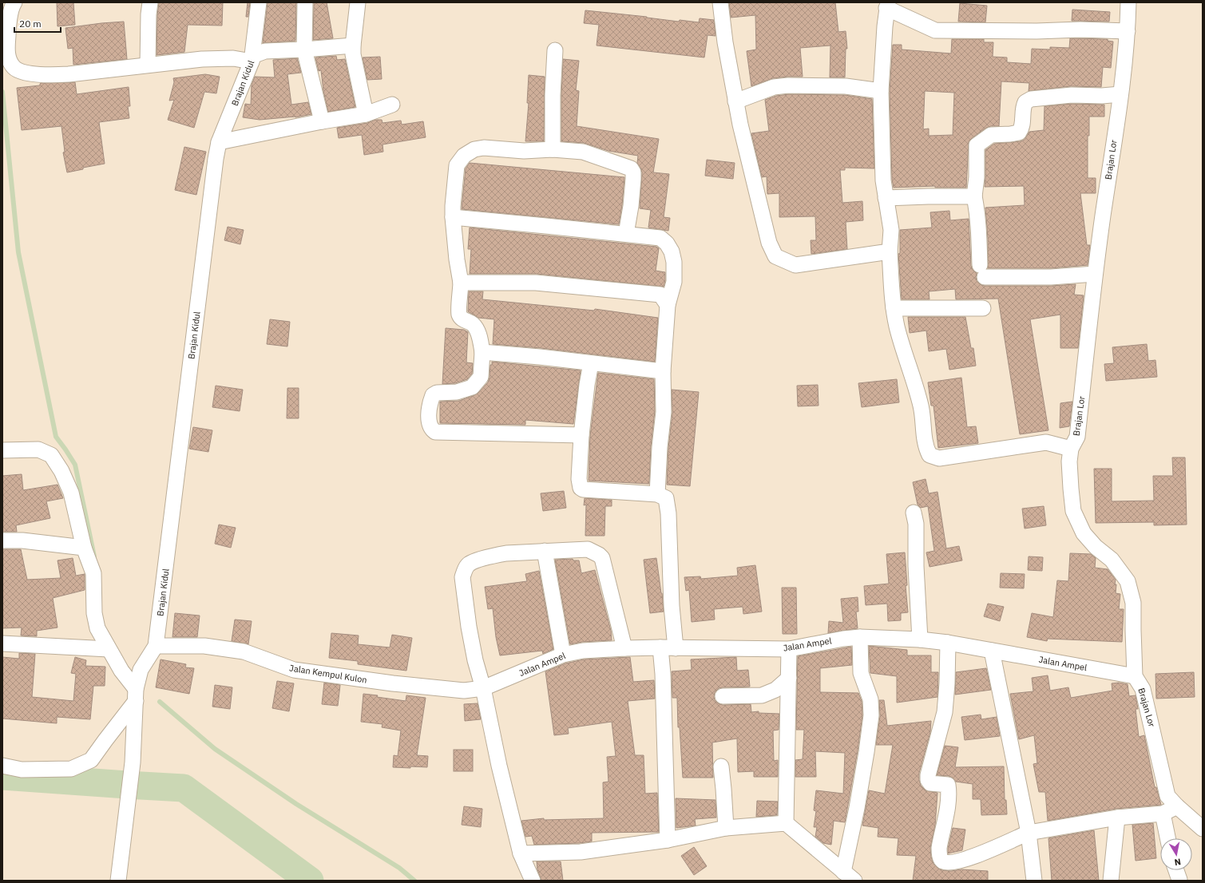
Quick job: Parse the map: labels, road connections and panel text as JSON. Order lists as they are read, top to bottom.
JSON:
{
  "streets": {
    "street": [
      "Brajan Kidul",
      "Brajan Lor",
      "Jalan Ampel",
      "Jalan Kempul Kulon"
    ]
  },
  "crossings": [
    ["Brajan Kidul", "Jalan Kempul Kulon"],
    ["Brajan Lor", "Jalan Ampel"],
    ["Jalan Ampel", "Jalan Kempul Kulon"]
  ],
  "scale_bar": "20 m",
  "north": "bottom"
}
